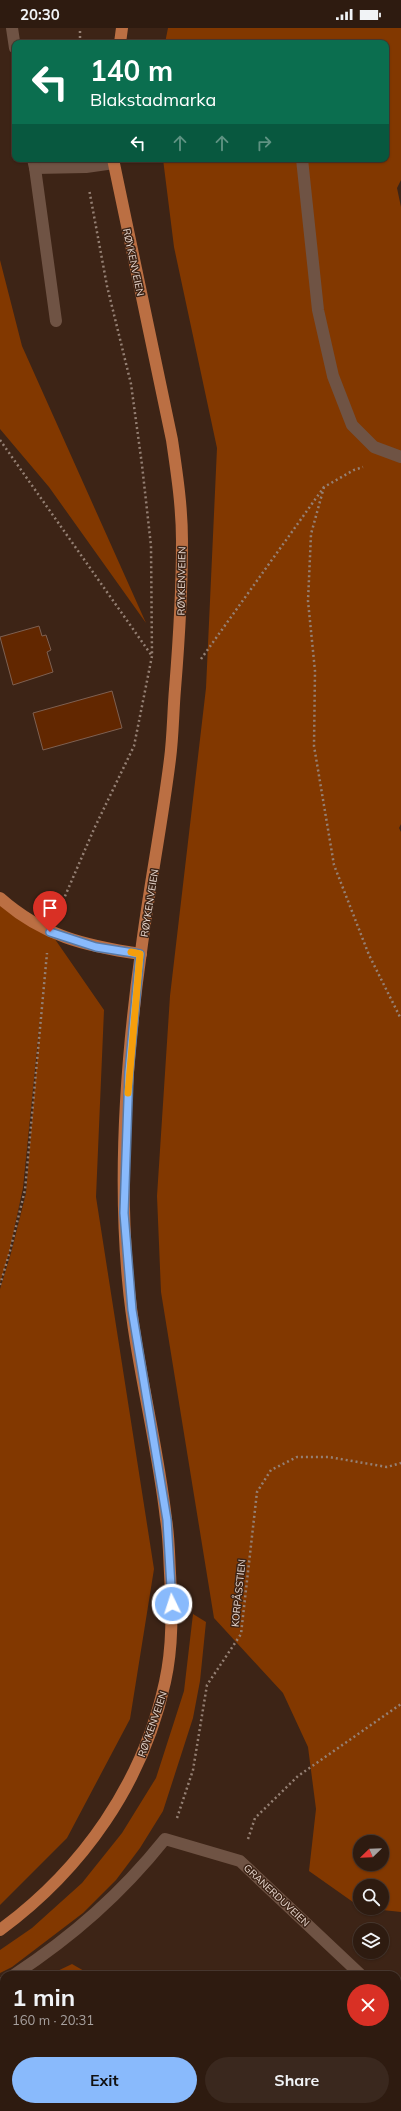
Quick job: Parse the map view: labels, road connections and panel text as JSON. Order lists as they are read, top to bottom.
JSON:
{
  "streets": {
    "main road": ["RØYKENVEIEN"],
    "lane": ["GRANERDUVEIEN"],
    "path": ["KORPÅSSTIEN"]
  },
  "crossings": [
    ["KORPÅSSTIEN", "GRANERDUVEIEN"]
  ],
  "north": "bottom left",
  "page": {
    "status": "20:30",
    "turn": ["140 m", "Blakstadmarka"],
    "heading": ["1 min", "160 m · 20:31"],
    "buttons": ["Exit", "Share"]
  }
}
